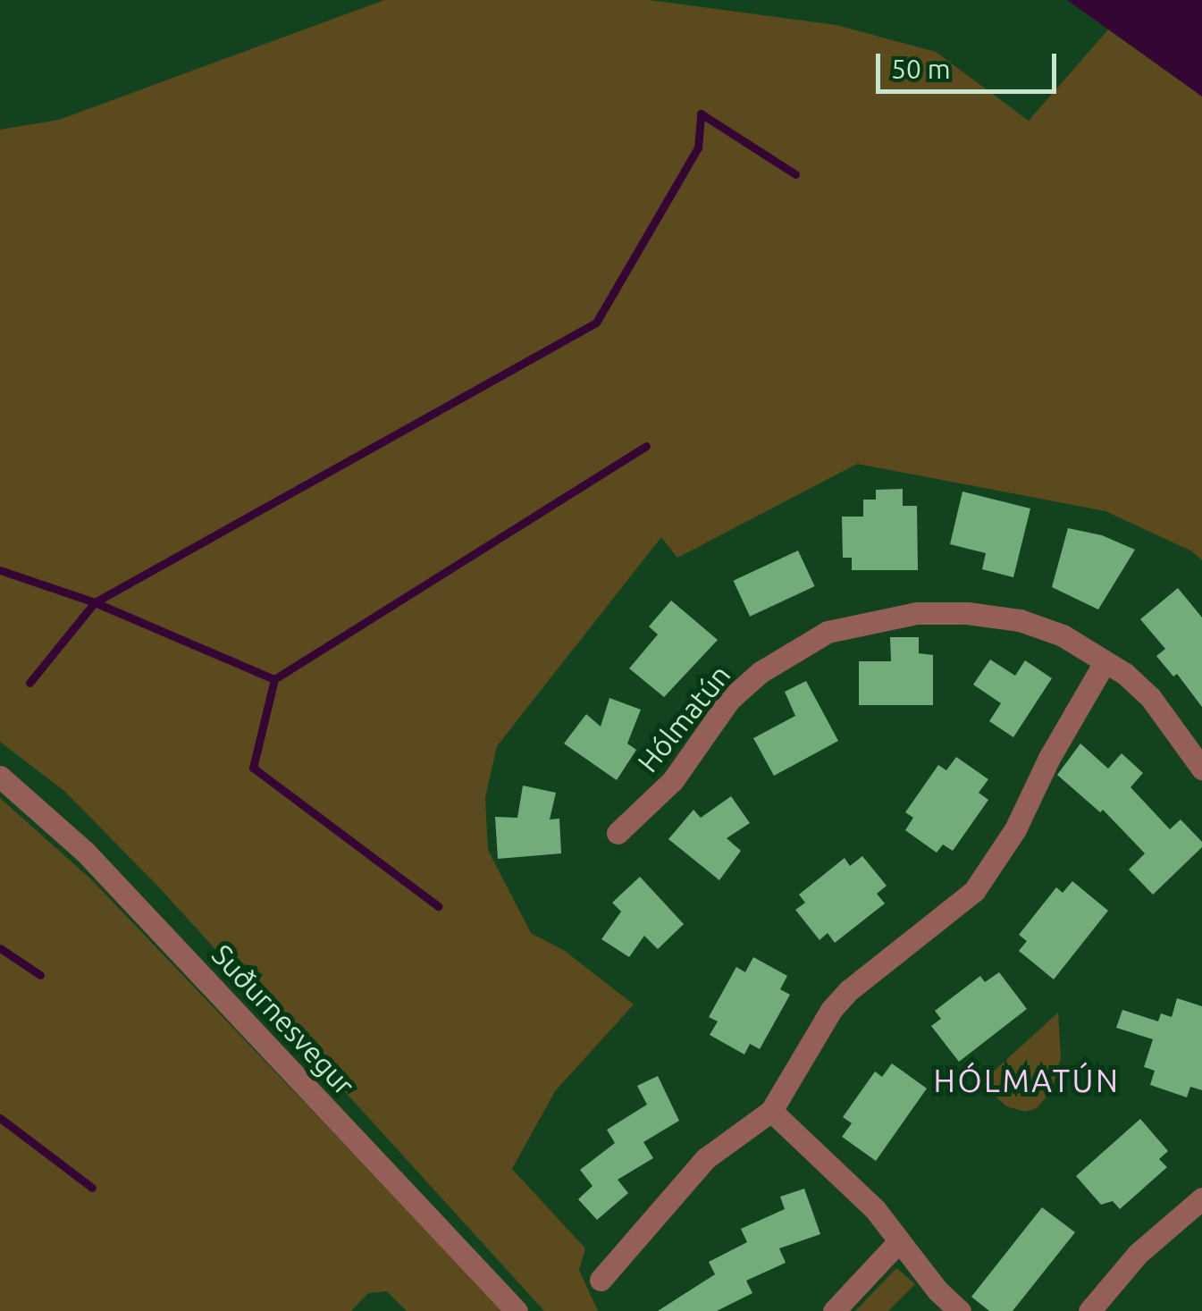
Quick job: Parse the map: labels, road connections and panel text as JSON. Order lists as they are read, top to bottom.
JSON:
{
  "streets": {
    "street": ["Hólmatún", "Suðurnesvegur"]
  },
  "districts": ["HÓLMATÚN"],
  "scale_bar": "50 m"
}
